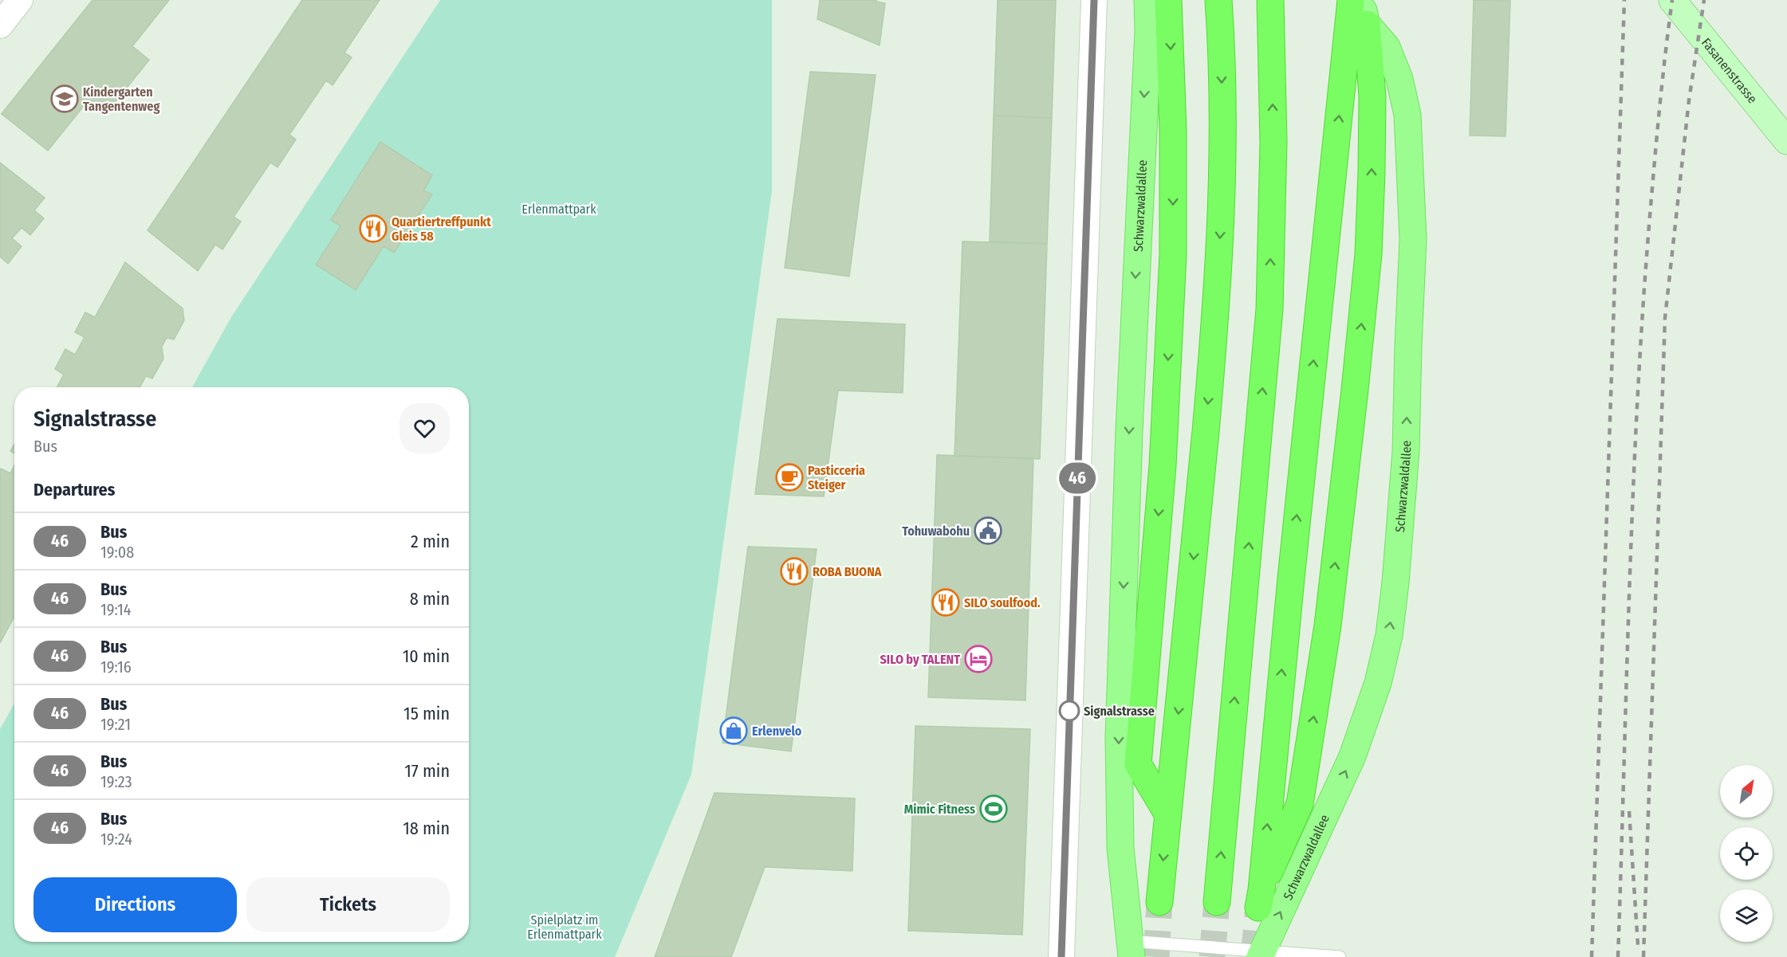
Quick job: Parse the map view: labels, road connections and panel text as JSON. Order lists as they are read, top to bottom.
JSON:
{
  "streets": {
    "main road": ["Fasanenstrasse", "Schwarzwaldallee"]
  },
  "parks": ["Erlenmattpark", "Spielplatz im Erlenmattpark"],
  "places": {
    "school or university": ["Kindergarten Tangentenweg"],
    "restaurant": ["Quartiertreffpunkt Gleis 58", "ROBA BUONA", "SILO soulfood."],
    "cafe": ["Pasticceria Steiger"],
    "public building": ["Tohuwabohu"],
    "hotel": ["SILO by TALENT"],
    "other": ["Signalstrasse"],
    "shop": ["Erlenvelo"],
    "sports": ["Mimic Fitness"]
  },
  "lines": ["bus line 46"],
  "north": "top right",
  "page": {
    "on_map": "46",
    "heading": [
      ["Signalstrasse", "Bus"],
      "Departures"
    ],
    "list": [
      {
        "mark": "46",
        "name": "Bus",
        "note": "19:08",
        "value": "2 min"
      },
      {
        "mark": "46",
        "name": "Bus",
        "note": "19:14",
        "value": "8 min"
      },
      {
        "mark": "46",
        "name": "Bus",
        "note": "19:16",
        "value": "10 min"
      },
      {
        "mark": "46",
        "name": "Bus",
        "note": "19:21",
        "value": "15 min"
      },
      {
        "mark": "46",
        "name": "Bus",
        "note": "19:23",
        "value": "17 min"
      },
      {
        "mark": "46",
        "name": "Bus",
        "note": "19:24",
        "value": "18 min"
      }
    ],
    "buttons": ["Directions", "Tickets"]
  }
}
